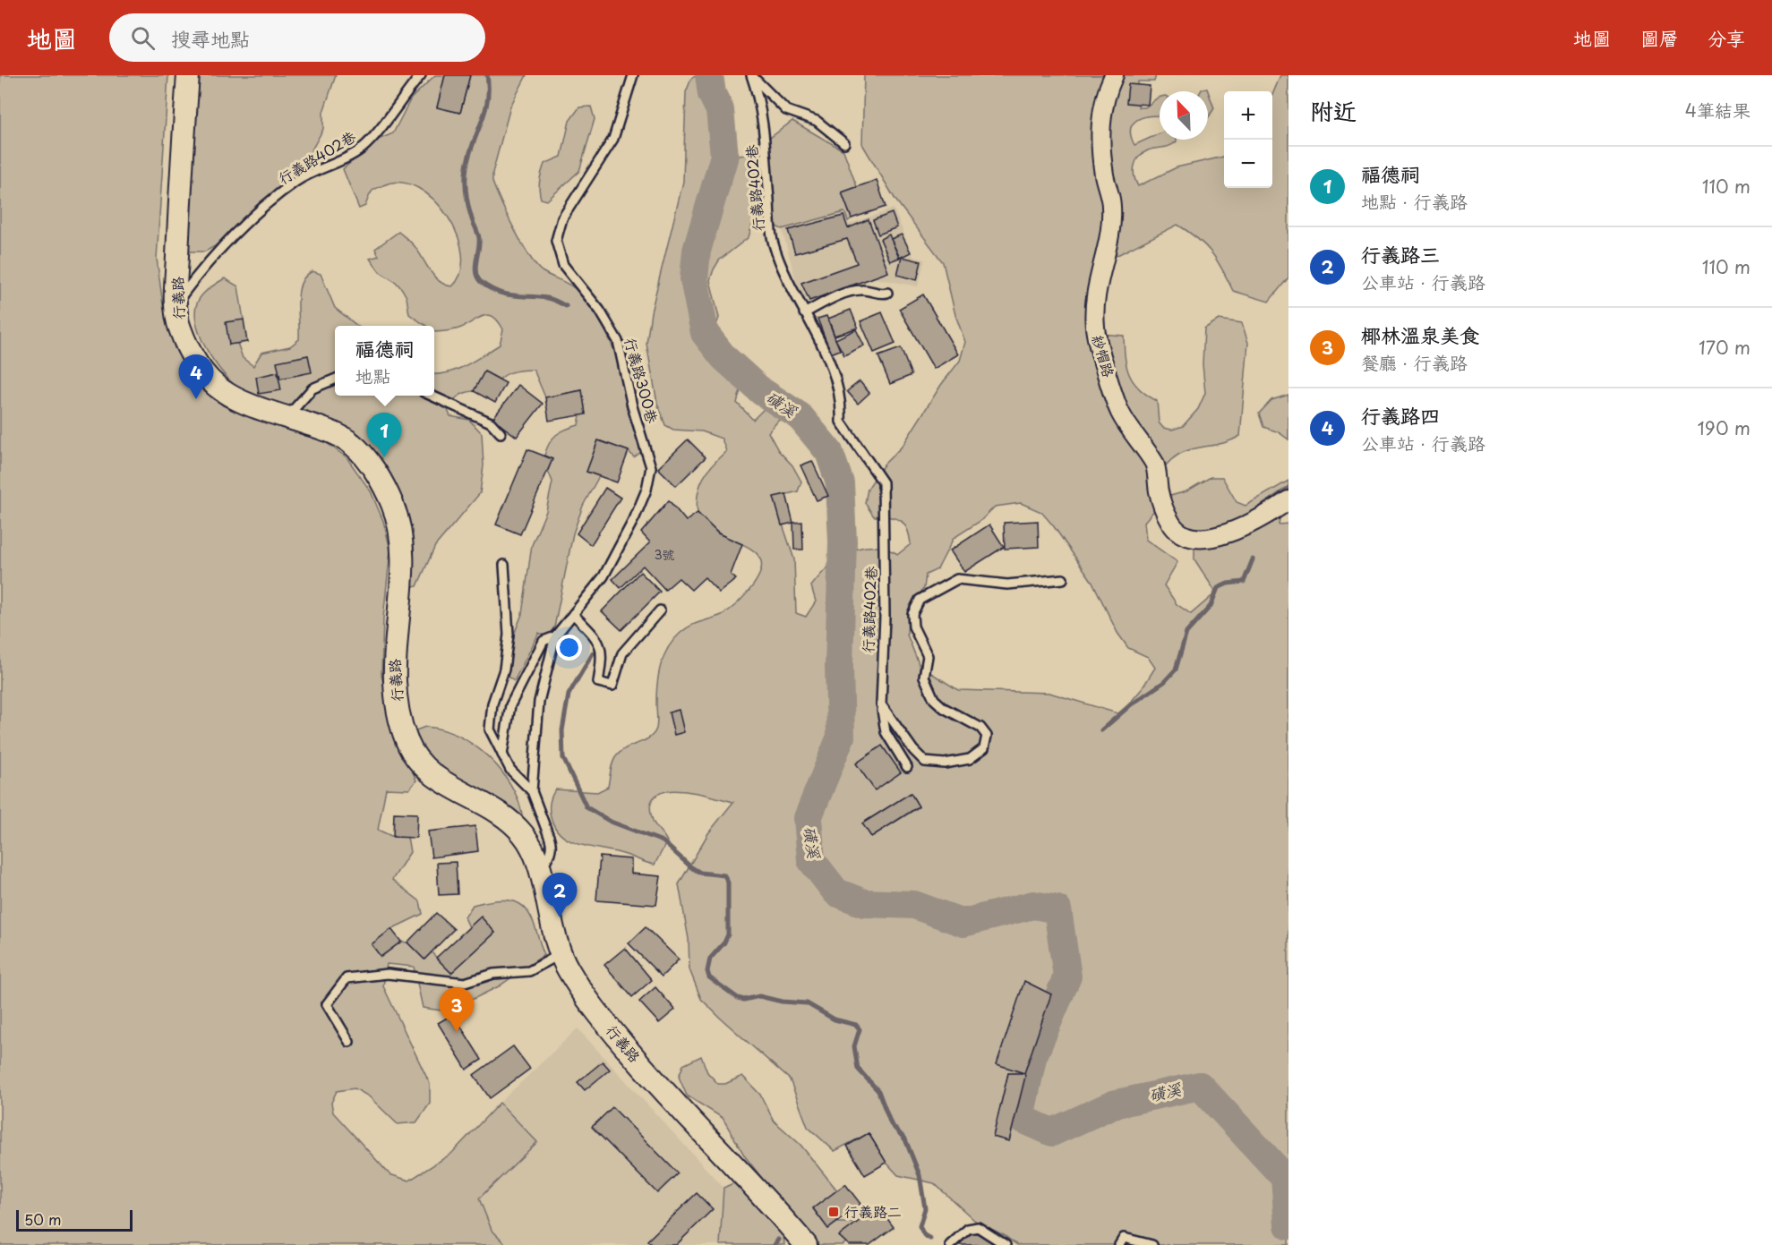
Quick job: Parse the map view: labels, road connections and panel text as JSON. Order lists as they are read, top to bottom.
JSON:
{
  "streets": {
    "street": ["行義路", "紗帽路"],
    "lane": ["行義路402巷", "行義路300巷"]
  },
  "crossings": [
    ["行義路402巷", "行義路"],
    ["行義路", "行義路300巷"]
  ],
  "water": ["磺溪"],
  "places": {
    "transit": ["行義路二"]
  },
  "house_numbers": ["3號"],
  "scale_bar": "50 m",
  "north": "top left",
  "page": {
    "header": "地圖",
    "search": "搜尋地點",
    "nav": ["地圖", "圖層", "分享"],
    "heading": ["附近", "4筆結果"],
    "map_buttons": ["+", "−"],
    "list": [
      {
        "mark": "1",
        "name": "福德祠",
        "note": "地點 · 行義路",
        "value": "110 m"
      },
      {
        "mark": "2",
        "name": "行義路三",
        "note": "公車站 · 行義路",
        "value": "110 m"
      },
      {
        "mark": "3",
        "name": "椰林溫泉美食",
        "note": "餐廳 · 行義路",
        "value": "170 m"
      },
      {
        "mark": "4",
        "name": "行義路四",
        "note": "公車站 · 行義路",
        "value": "190 m"
      }
    ],
    "popup": ["福德祠", "地點"],
    "pins": [
      "4",
      "1",
      "2",
      "3"
    ],
    "scale": "50 m"
  }
}
